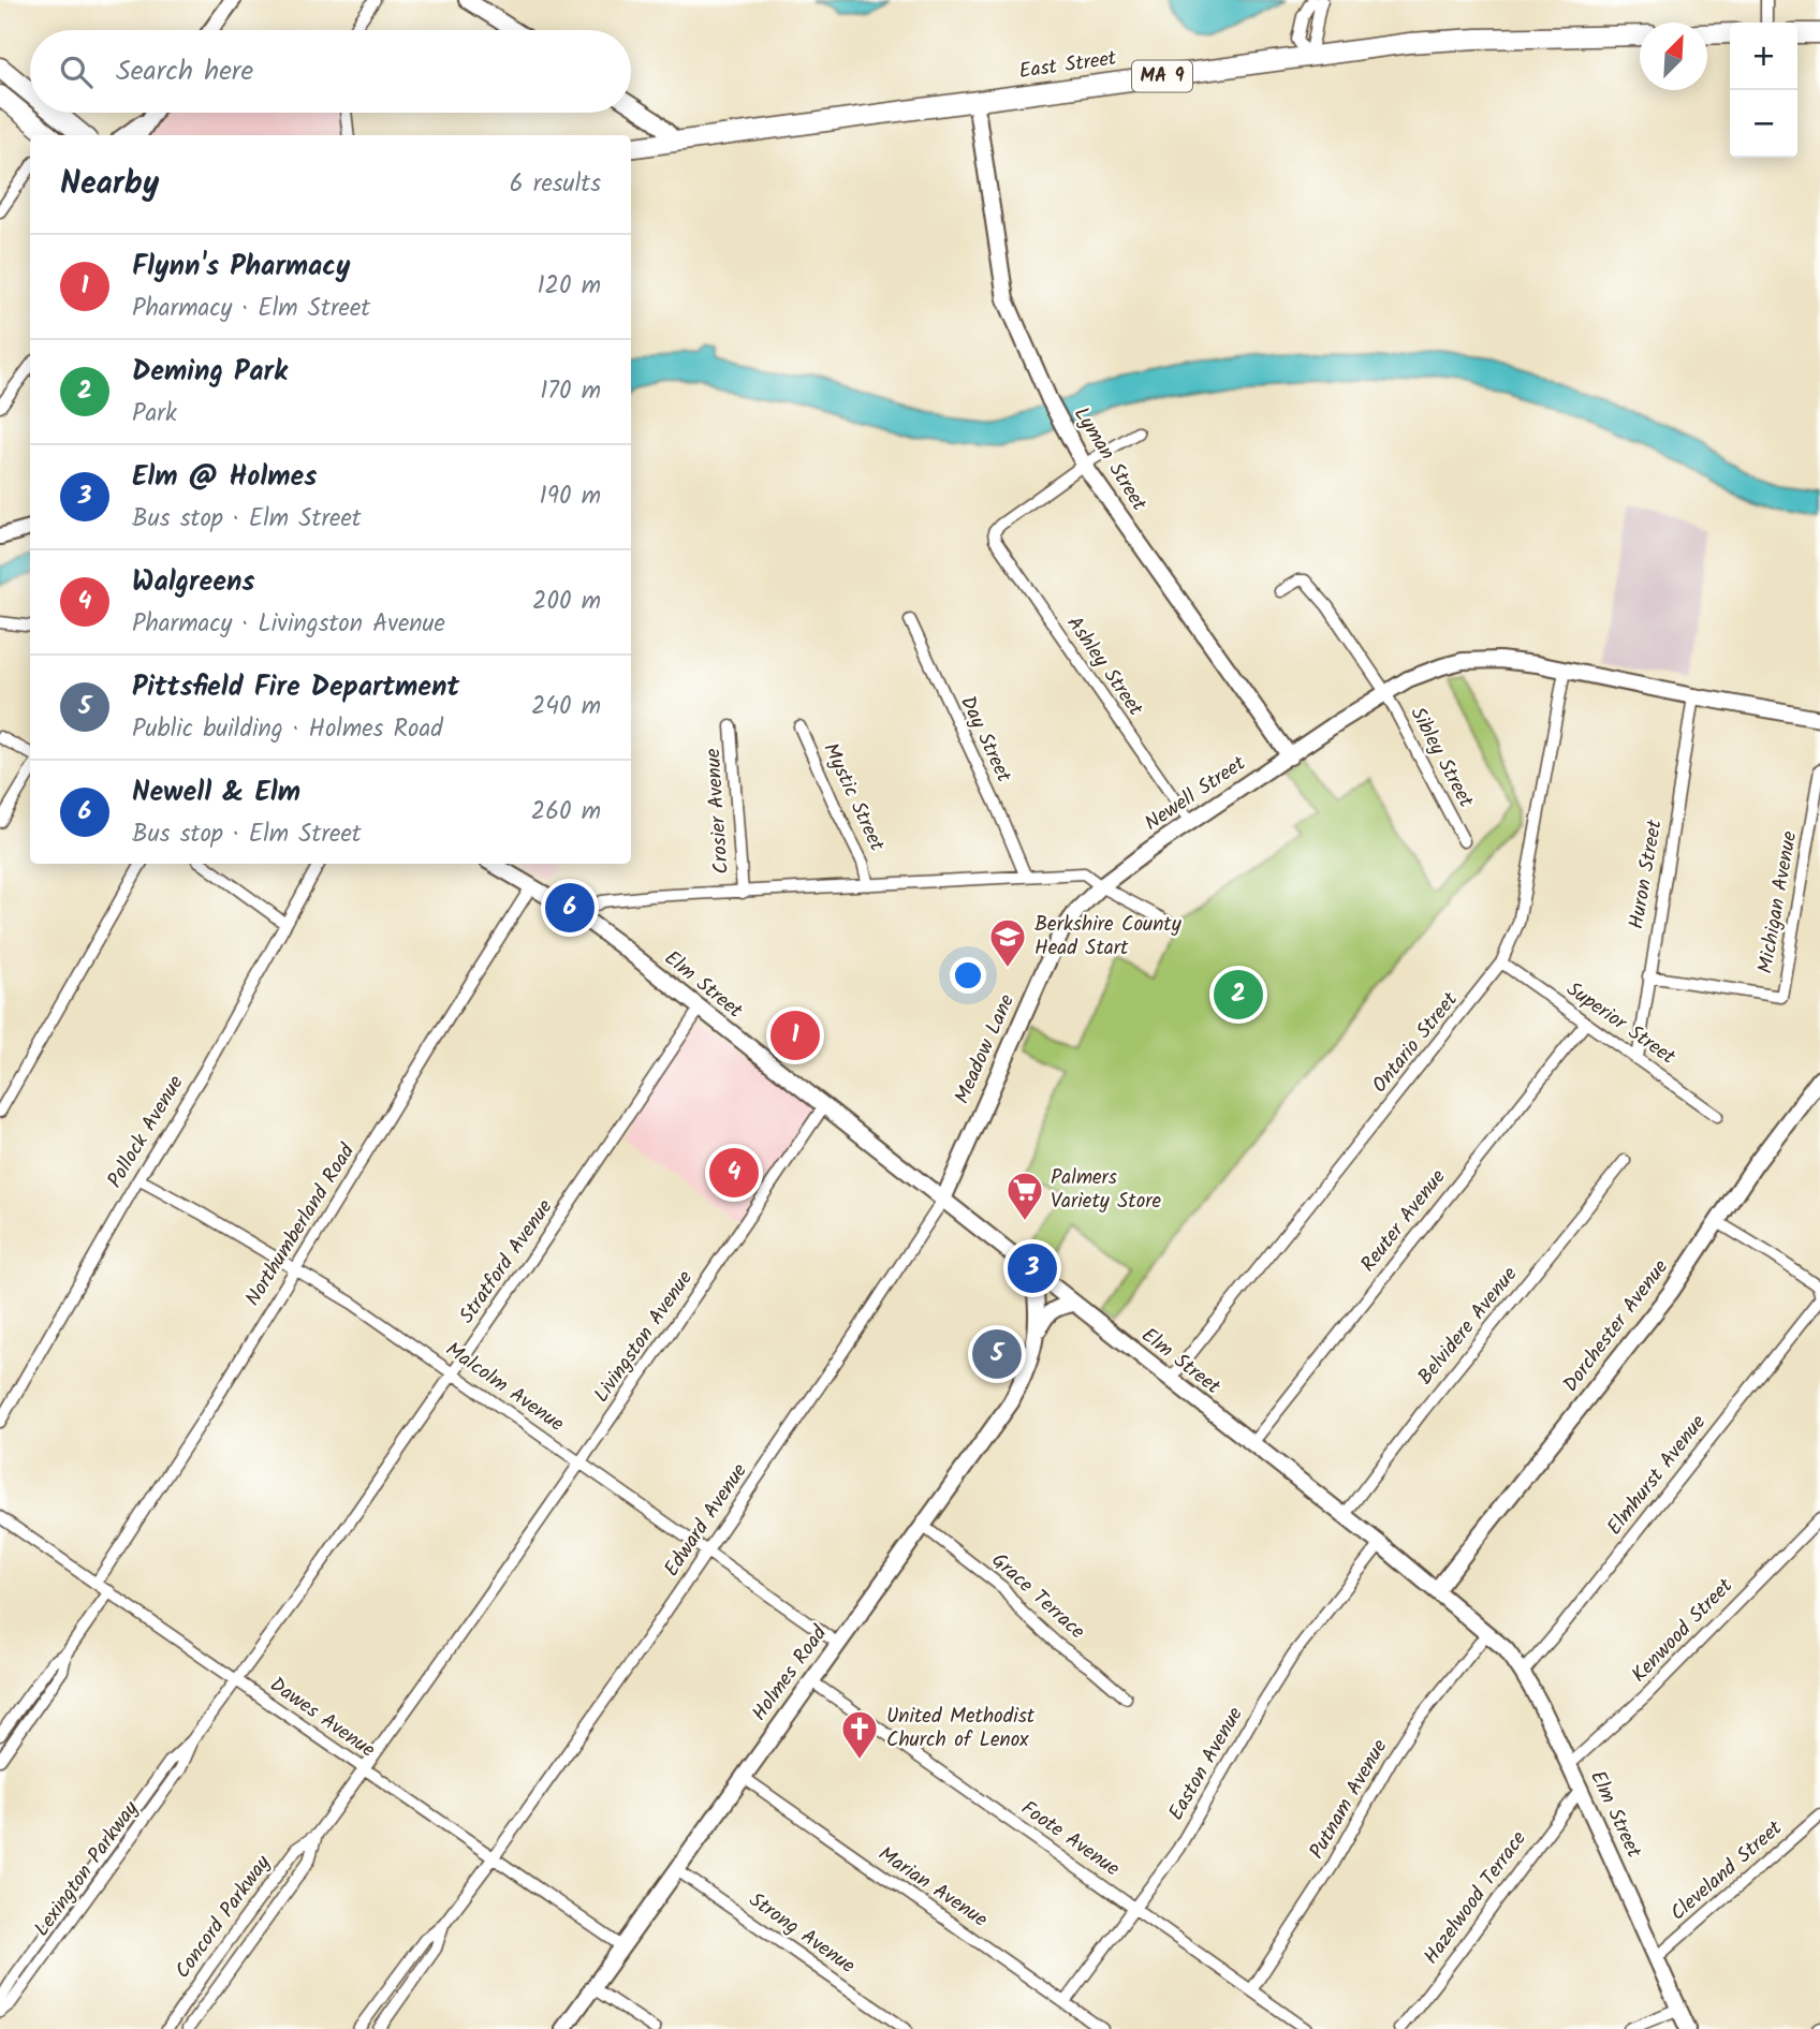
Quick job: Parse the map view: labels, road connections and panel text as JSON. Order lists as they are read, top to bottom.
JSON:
{
  "streets": {
    "highway": ["East Street", "MA 9"],
    "street": [
      "Lyman Street",
      "Ashley Street",
      "Day Street",
      "Sibley Street",
      "Newell Street",
      "Mystic Street",
      "Crosier Avenue",
      "Huron Street",
      "Michigan Avenue",
      "Elm Street",
      "Superior Street",
      "Ontario Street",
      "Meadow Lane",
      "Pollock Avenue",
      "Reuter Avenue",
      "Northumberland Road",
      "Stratford Avenue",
      "Belvidere Avenue",
      "Dorchester Avenue",
      "Livingston Avenue",
      "Malcolm Avenue",
      "Elmhurst Avenue",
      "Edward Avenue",
      "Grace Terrace",
      "Kenwood Street",
      "Holmes Road",
      "Dawes Avenue",
      "Easton Avenue",
      "Putnam Avenue",
      "Foote Avenue",
      "Lexington Parkway",
      "Cleveland Street",
      "Marian Avenue",
      "Hazelwood Terrace",
      "Concord Parkway",
      "Strong Avenue"
    ]
  },
  "crossings": [
    ["East Street", "Lyman Street"],
    ["Lyman Street", "Ashley Street"],
    ["Lyman Street", "Newell Street"],
    ["Ashley Street", "Newell Street"],
    ["Sibley Street", "Newell Street"],
    ["Newell Street", "Huron Street"],
    ["Newell Street", "Ontario Street"],
    ["Newell Street", "Meadow Lane"],
    ["Huron Street", "Michigan Avenue"],
    ["Huron Street", "Superior Street"],
    ["Elm Street", "Ontario Street"],
    ["Elm Street", "Meadow Lane"],
    ["Elm Street", "Reuter Avenue"],
    ["Elm Street", "Northumberland Road"],
    ["Elm Street", "Stratford Avenue"],
    ["Elm Street", "Belvidere Avenue"],
    ["Elm Street", "Dorchester Avenue"],
    ["Elm Street", "Livingston Avenue"],
    ["Elm Street", "Elmhurst Avenue"],
    ["Elm Street", "Edward Avenue"],
    ["Elm Street", "Kenwood Street"],
    ["Elm Street", "Holmes Road"],
    ["Elm Street", "Easton Avenue"],
    ["Elm Street", "Putnam Avenue"],
    ["Elm Street", "Cleveland Street"],
    ["Elm Street", "Hazelwood Terrace"],
    ["Superior Street", "Ontario Street"],
    ["Superior Street", "Reuter Avenue"],
    ["Meadow Lane", "Edward Avenue"],
    ["Pollock Avenue", "Malcolm Avenue"],
    ["Northumberland Road", "Malcolm Avenue"],
    ["Northumberland Road", "Dawes Avenue"],
    ["Stratford Avenue", "Malcolm Avenue"],
    ["Stratford Avenue", "Dawes Avenue"],
    ["Stratford Avenue", "Lexington Parkway"],
    ["Livingston Avenue", "Malcolm Avenue"],
    ["Livingston Avenue", "Dawes Avenue"],
    ["Livingston Avenue", "Concord Parkway"],
    ["Malcolm Avenue", "Edward Avenue"],
    ["Malcolm Avenue", "Holmes Road"],
    ["Edward Avenue", "Dawes Avenue"],
    ["Grace Terrace", "Holmes Road"],
    ["Holmes Road", "Dawes Avenue"],
    ["Holmes Road", "Foote Avenue"],
    ["Holmes Road", "Marian Avenue"],
    ["Holmes Road", "Strong Avenue"],
    ["Dawes Avenue", "Lexington Parkway"],
    ["Dawes Avenue", "Concord Parkway"],
    ["Easton Avenue", "Foote Avenue"],
    ["Easton Avenue", "Marian Avenue"],
    ["Putnam Avenue", "Foote Avenue"]
  ],
  "places": {
    "school or university": ["Berkshire County Head Start"],
    "supermarket": ["Palmers Variety Store"],
    "church": ["United Methodist Church of Lenox"]
  },
  "north": "top right",
  "page": {
    "map_buttons": ["+", "−"],
    "search": "Search here",
    "heading": ["Nearby", "6 results"],
    "list": [
      {
        "mark": "1",
        "name": "Flynn's Pharmacy",
        "note": "Pharmacy · Elm Street",
        "value": "120 m"
      },
      {
        "mark": "2",
        "name": "Deming Park",
        "note": "Park",
        "value": "170 m"
      },
      {
        "mark": "3",
        "name": "Elm @ Holmes",
        "note": "Bus stop · Elm Street",
        "value": "190 m"
      },
      {
        "mark": "4",
        "name": "Walgreens",
        "note": "Pharmacy · Livingston Avenue",
        "value": "200 m"
      },
      {
        "mark": "5",
        "name": "Pittsfield Fire Department",
        "note": "Public building · Holmes Road",
        "value": "240 m"
      },
      {
        "mark": "6",
        "name": "Newell & Elm",
        "note": "Bus stop · Elm Street",
        "value": "260 m"
      }
    ],
    "pins": [
      "6",
      "2",
      "1",
      "4",
      "3",
      "5"
    ]
  }
}
